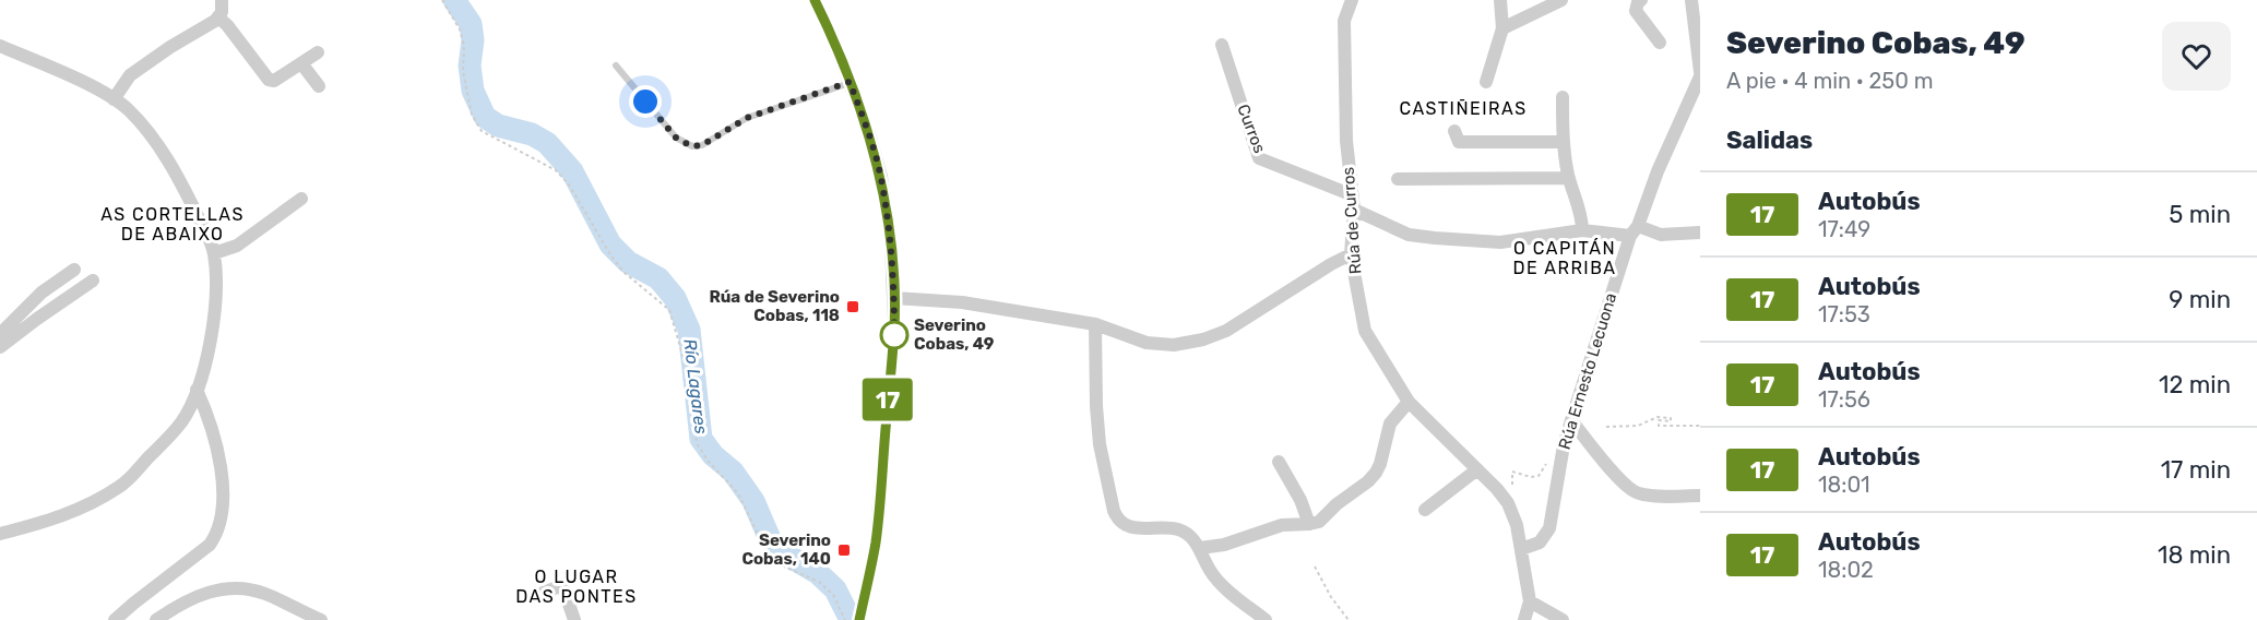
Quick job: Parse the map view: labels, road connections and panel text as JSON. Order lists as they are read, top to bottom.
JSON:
{
  "streets": {
    "street": ["Curros", "Rúa de Curros", "Rúa Ernesto Lecuona"]
  },
  "crossings": [
    ["Curros", "Rúa de Curros"],
    ["Rúa de Curros", "Rúa Ernesto Lecuona"]
  ],
  "districts": [
    "CASTIÑEIRAS",
    "AS CORTELLAS DE ABAIXO",
    "O CAPITÁN DE ARRIBA",
    "O LUGAR DAS PONTES"
  ],
  "water": ["Río Lagares"],
  "places": {
    "transit": ["Rúa de Severino Cobas, 118", "Severino Cobas, 140"],
    "other": ["Severino Cobas, 49"]
  },
  "lines": ["bus line 17"],
  "page": {
    "on_map": "17",
    "heading": [
      ["Severino Cobas, 49", "A pie · 4 min · 250 m"],
      "Salidas"
    ],
    "list": [
      {
        "mark": "17",
        "name": "Autobús",
        "note": "17:49",
        "value": "5 min"
      },
      {
        "mark": "17",
        "name": "Autobús",
        "note": "17:53",
        "value": "9 min"
      },
      {
        "mark": "17",
        "name": "Autobús",
        "note": "17:56",
        "value": "12 min"
      },
      {
        "mark": "17",
        "name": "Autobús",
        "note": "18:01",
        "value": "17 min"
      },
      {
        "mark": "17",
        "name": "Autobús",
        "note": "18:02",
        "value": "18 min"
      }
    ]
  }
}
